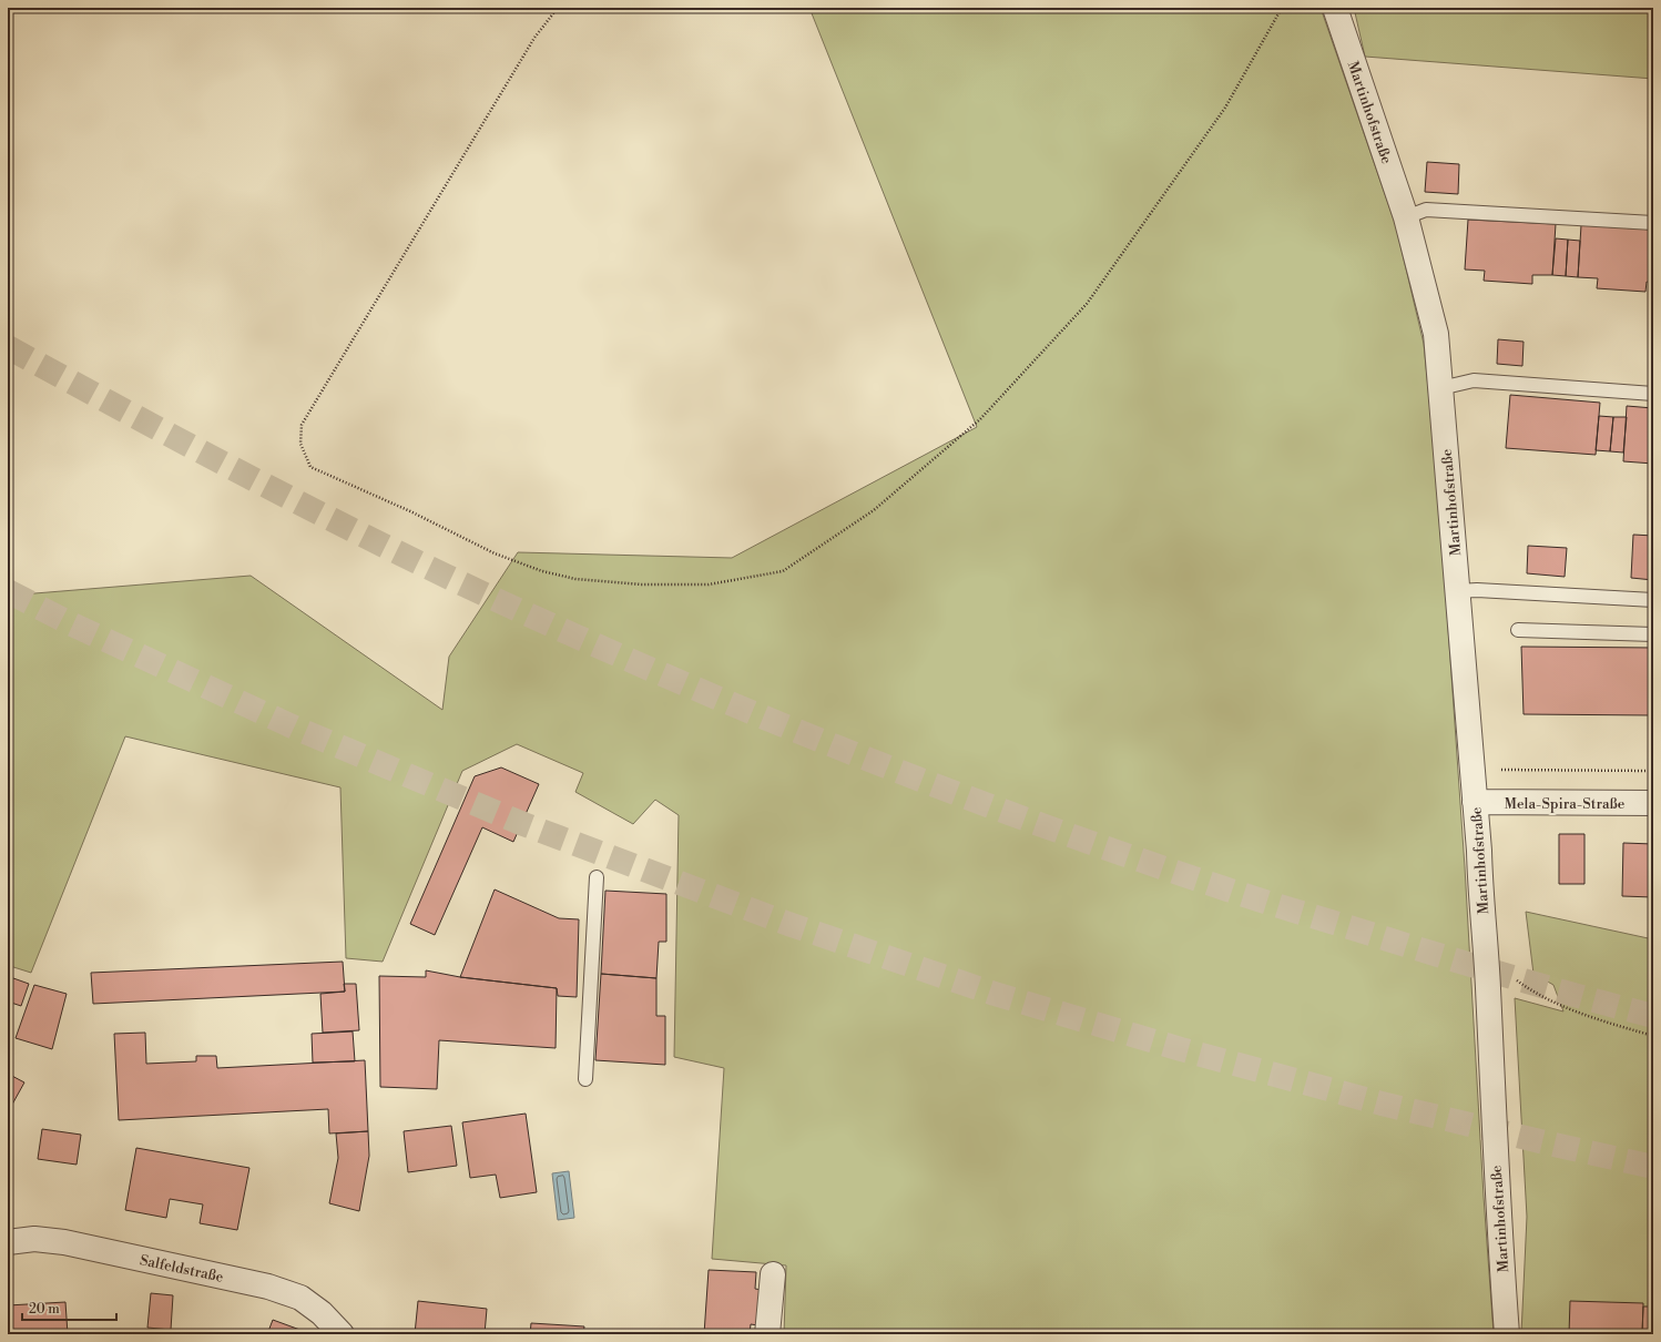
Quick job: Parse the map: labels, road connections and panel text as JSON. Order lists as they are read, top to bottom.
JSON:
{
  "streets": {
    "street": ["Martinhofstraße", "Mela-Spira-Straße", "Salfeldstraße"]
  },
  "crossings": [
    ["Martinhofstraße", "Mela-Spira-Straße"]
  ],
  "scale_bar": "20 m"
}
